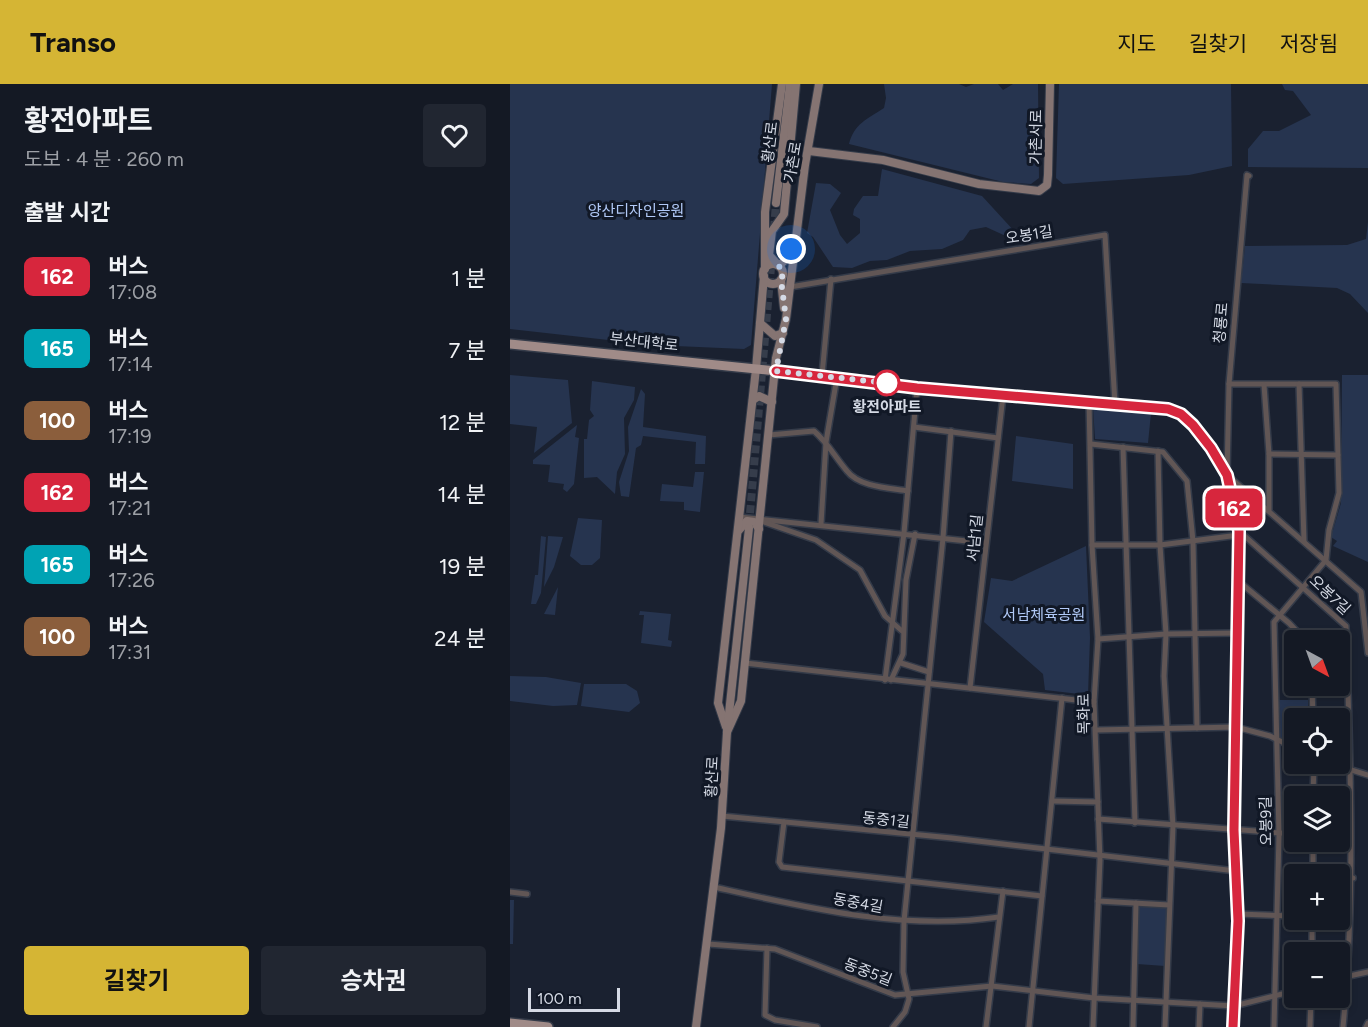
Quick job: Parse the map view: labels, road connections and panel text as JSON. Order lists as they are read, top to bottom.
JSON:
{
  "streets": {
    "main road": [
      "가촌서로",
      "황산로",
      "가촌로",
      "부산대학로"
    ],
    "street": [
      "오봉1길",
      "청룡로",
      "서남1길",
      "오봉7길",
      "목화로",
      "동중1길",
      "오봉9길",
      "동중4길",
      "동중5길"
    ]
  },
  "crossings": [
    ["가촌서로", "가촌로"],
    ["황산로", "동중1길"],
    ["황산로", "동중4길"],
    ["황산로", "동중5길"],
    ["가촌로", "오봉1길"],
    ["목화로", "동중1길"],
    ["목화로", "동중5길"],
    ["오봉9길", "동중5길"]
  ],
  "parks": ["양산디자인공원", "서남체육공원"],
  "places": ["황전아파트"],
  "lines": ["bus line 162"],
  "scale_bar": "100 m",
  "north": "bottom right",
  "page": {
    "header": "Transo",
    "nav": ["지도", "길찾기", "저장됨"],
    "heading": [
      ["황전아파트", "도보 · 4 분 · 260 m"],
      "출발 시간"
    ],
    "on_map": "162",
    "list": [
      {
        "mark": "162",
        "name": "버스",
        "note": "17:08",
        "value": "1 분"
      },
      {
        "mark": "165",
        "name": "버스",
        "note": "17:14",
        "value": "7 분"
      },
      {
        "mark": "100",
        "name": "버스",
        "note": "17:19",
        "value": "12 분"
      },
      {
        "mark": "162",
        "name": "버스",
        "note": "17:21",
        "value": "14 분"
      },
      {
        "mark": "165",
        "name": "버스",
        "note": "17:26",
        "value": "19 분"
      },
      {
        "mark": "100",
        "name": "버스",
        "note": "17:31",
        "value": "24 분"
      }
    ],
    "map_buttons": ["+", "−"],
    "buttons": ["길찾기", "승차권"],
    "scale": "100 m"
  }
}
